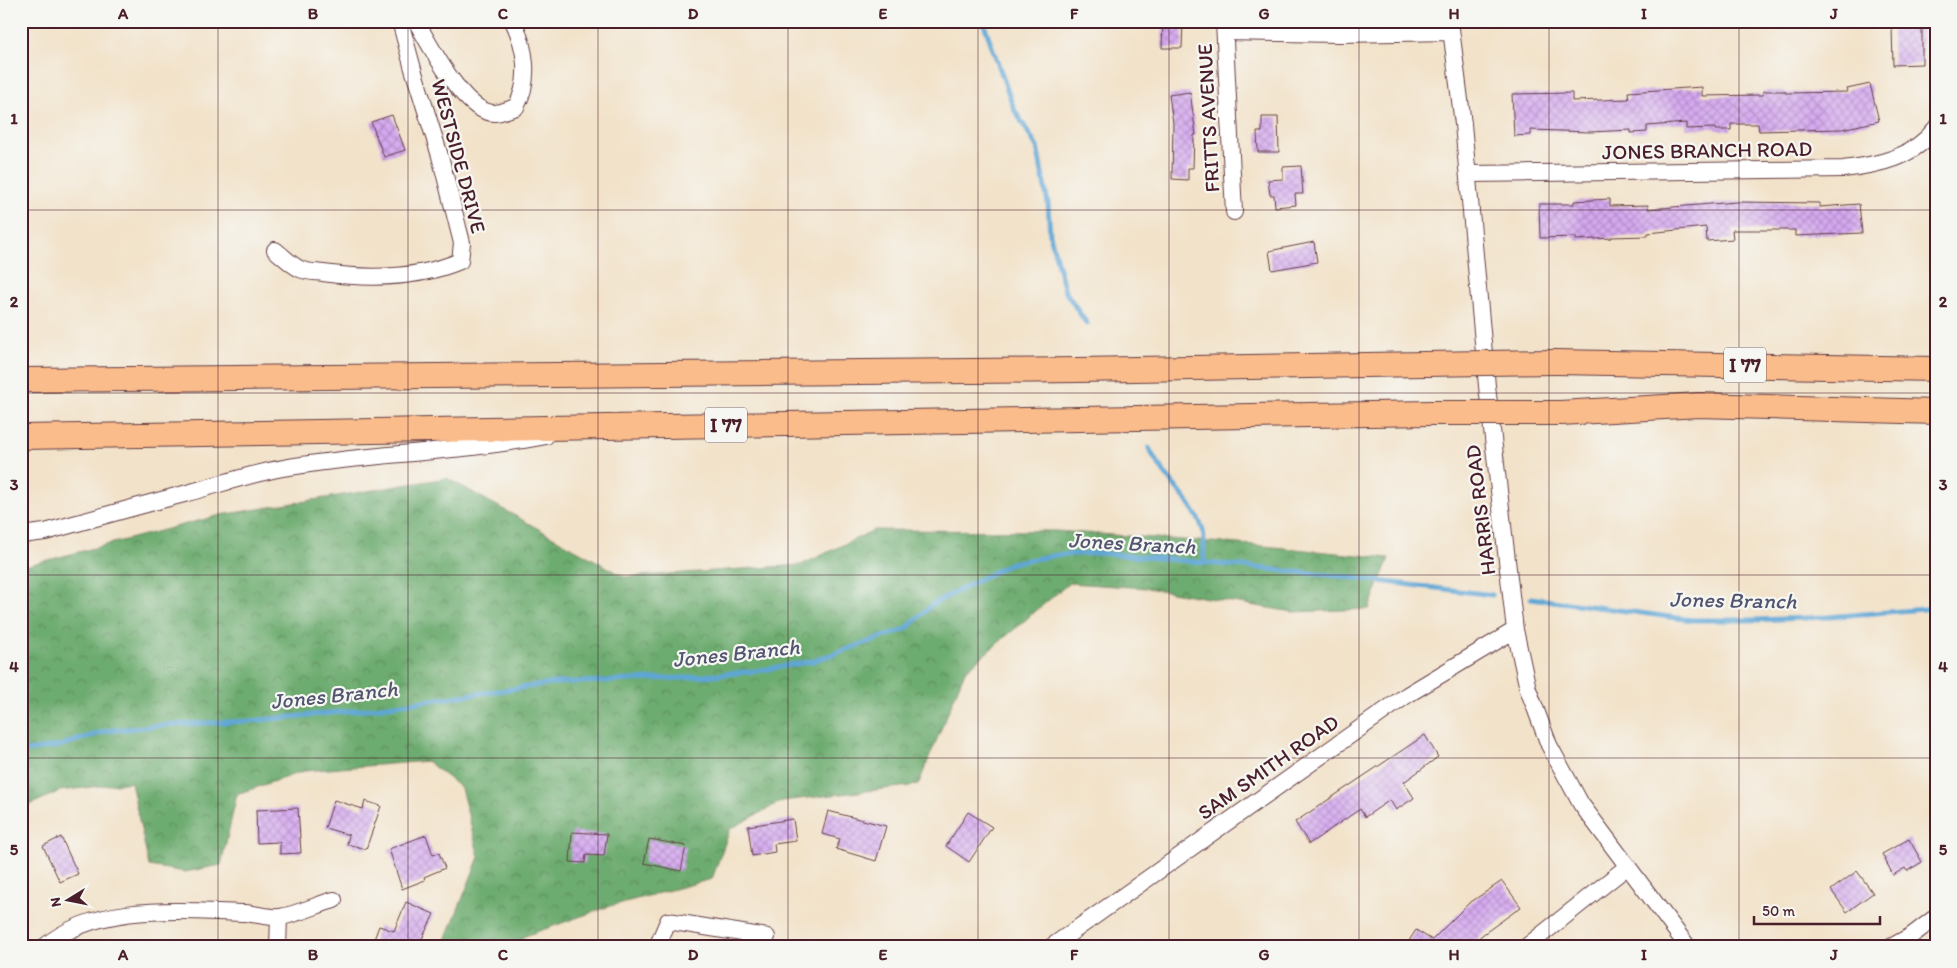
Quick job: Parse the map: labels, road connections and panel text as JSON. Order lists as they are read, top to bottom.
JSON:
{
  "streets": {
    "highway": ["I 77"],
    "street": [
      "FRITTS AVENUE",
      "JONES BRANCH ROAD",
      "WESTSIDE DRIVE",
      "HARRIS ROAD",
      "SAM SMITH ROAD"
    ]
  },
  "crossings": [
    ["JONES BRANCH ROAD", "HARRIS ROAD"],
    ["HARRIS ROAD", "SAM SMITH ROAD"]
  ],
  "water": ["Jones Branch"],
  "scale_bar": "50 m",
  "north": "left",
  "grid": {
    "columns": [
      "A",
      "B",
      "C",
      "D",
      "E",
      "F",
      "G",
      "H",
      "I",
      "J"
    ],
    "rows": [
      "1",
      "2",
      "3",
      "4",
      "5"
    ]
  }
}
